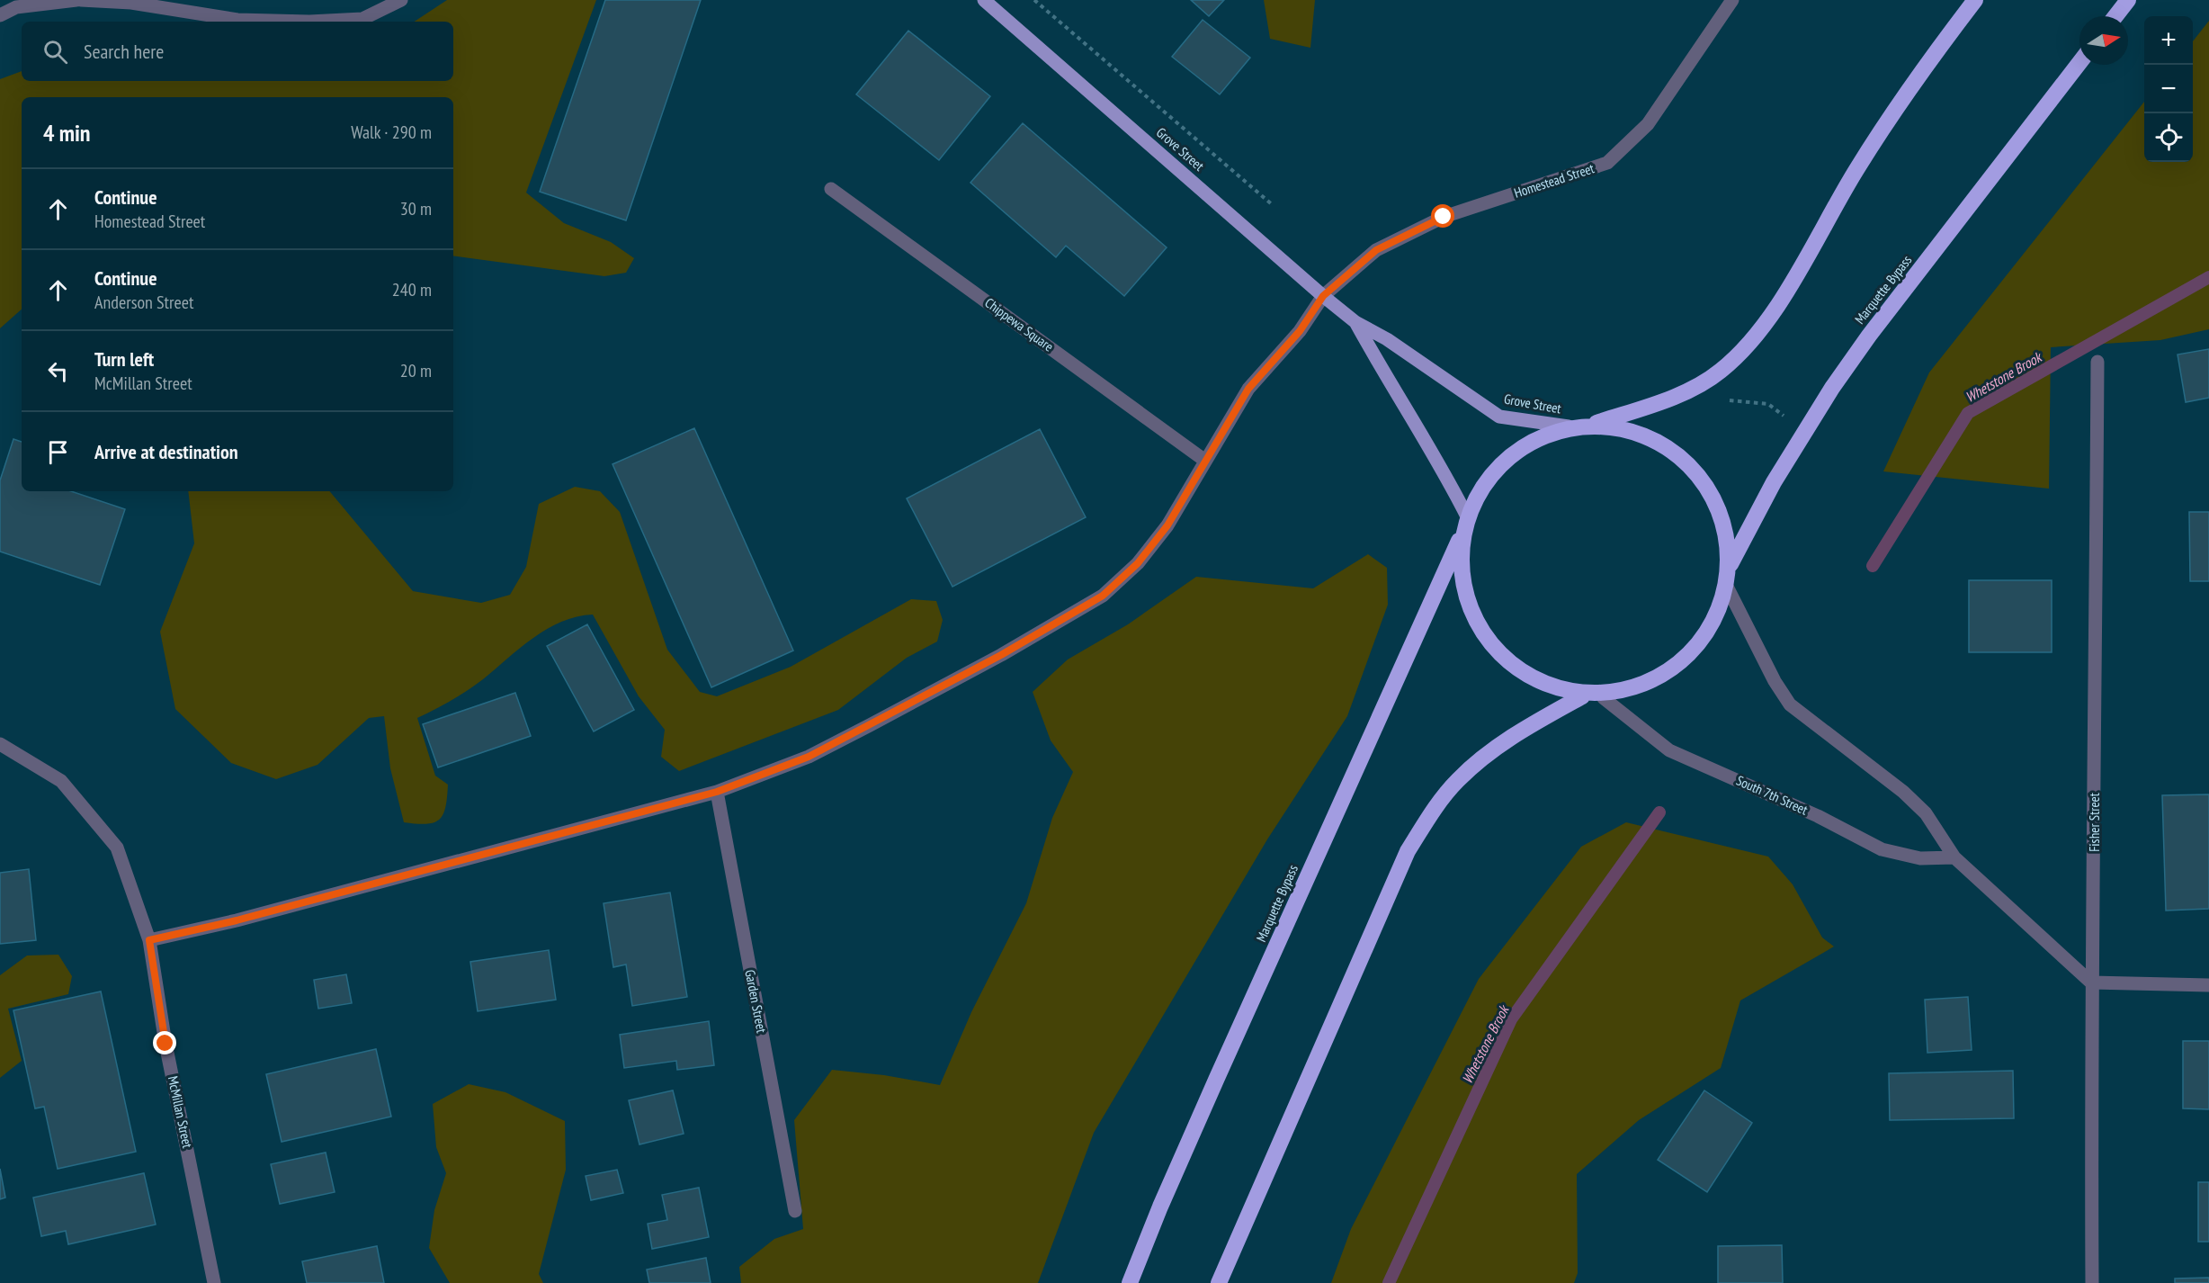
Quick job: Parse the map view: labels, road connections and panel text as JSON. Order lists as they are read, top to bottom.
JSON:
{
  "streets": {
    "highway": ["Marquette Bypass"],
    "main road": ["Grove Street"],
    "street": [
      "Homestead Street",
      "Chippewa Square",
      "South 7th Street",
      "Fisher Street",
      "Garden Street",
      "McMillan Street"
    ]
  },
  "crossings": [
    ["Grove Street", "Homestead Street"],
    ["Homestead Street", "Chippewa Square"],
    ["Homestead Street", "Garden Street"],
    ["Homestead Street", "McMillan Street"]
  ],
  "water": ["Whetstone Brook"],
  "north": "right",
  "page": {
    "map_buttons": ["+", "−"],
    "search": "Search here",
    "heading": ["4 min", "Walk · 290 m"],
    "list": [
      ["Continue", "Homestead Street", "30 m"],
      ["Continue", "Anderson Street", "240 m"],
      ["Turn left", "McMillan Street", "20 m"],
      "Arrive at destination"
    ]
  }
}
